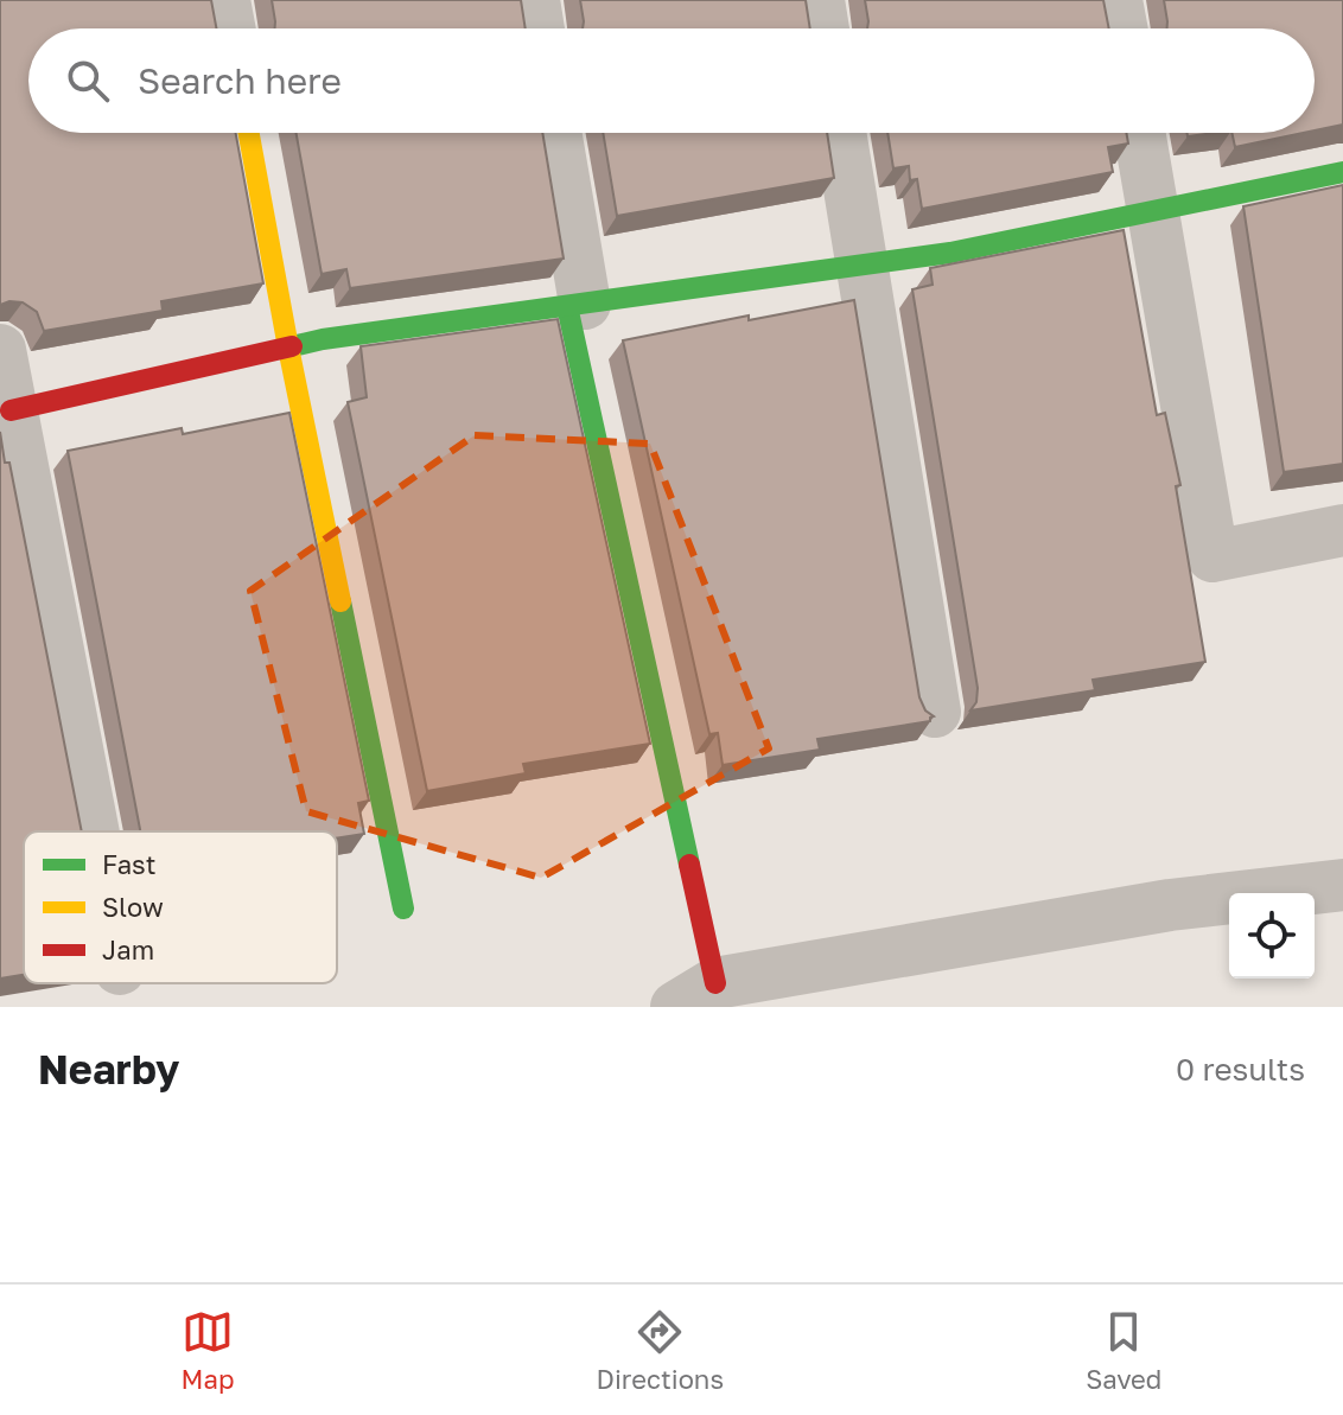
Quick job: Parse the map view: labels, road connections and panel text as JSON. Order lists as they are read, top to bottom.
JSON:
{
  "legend": ["Fast", "Slow", "Jam"],
  "page": {
    "search": "Search here",
    "heading": ["Nearby", "0 results"],
    "nav": ["Map", "Directions", "Saved"]
  }
}
